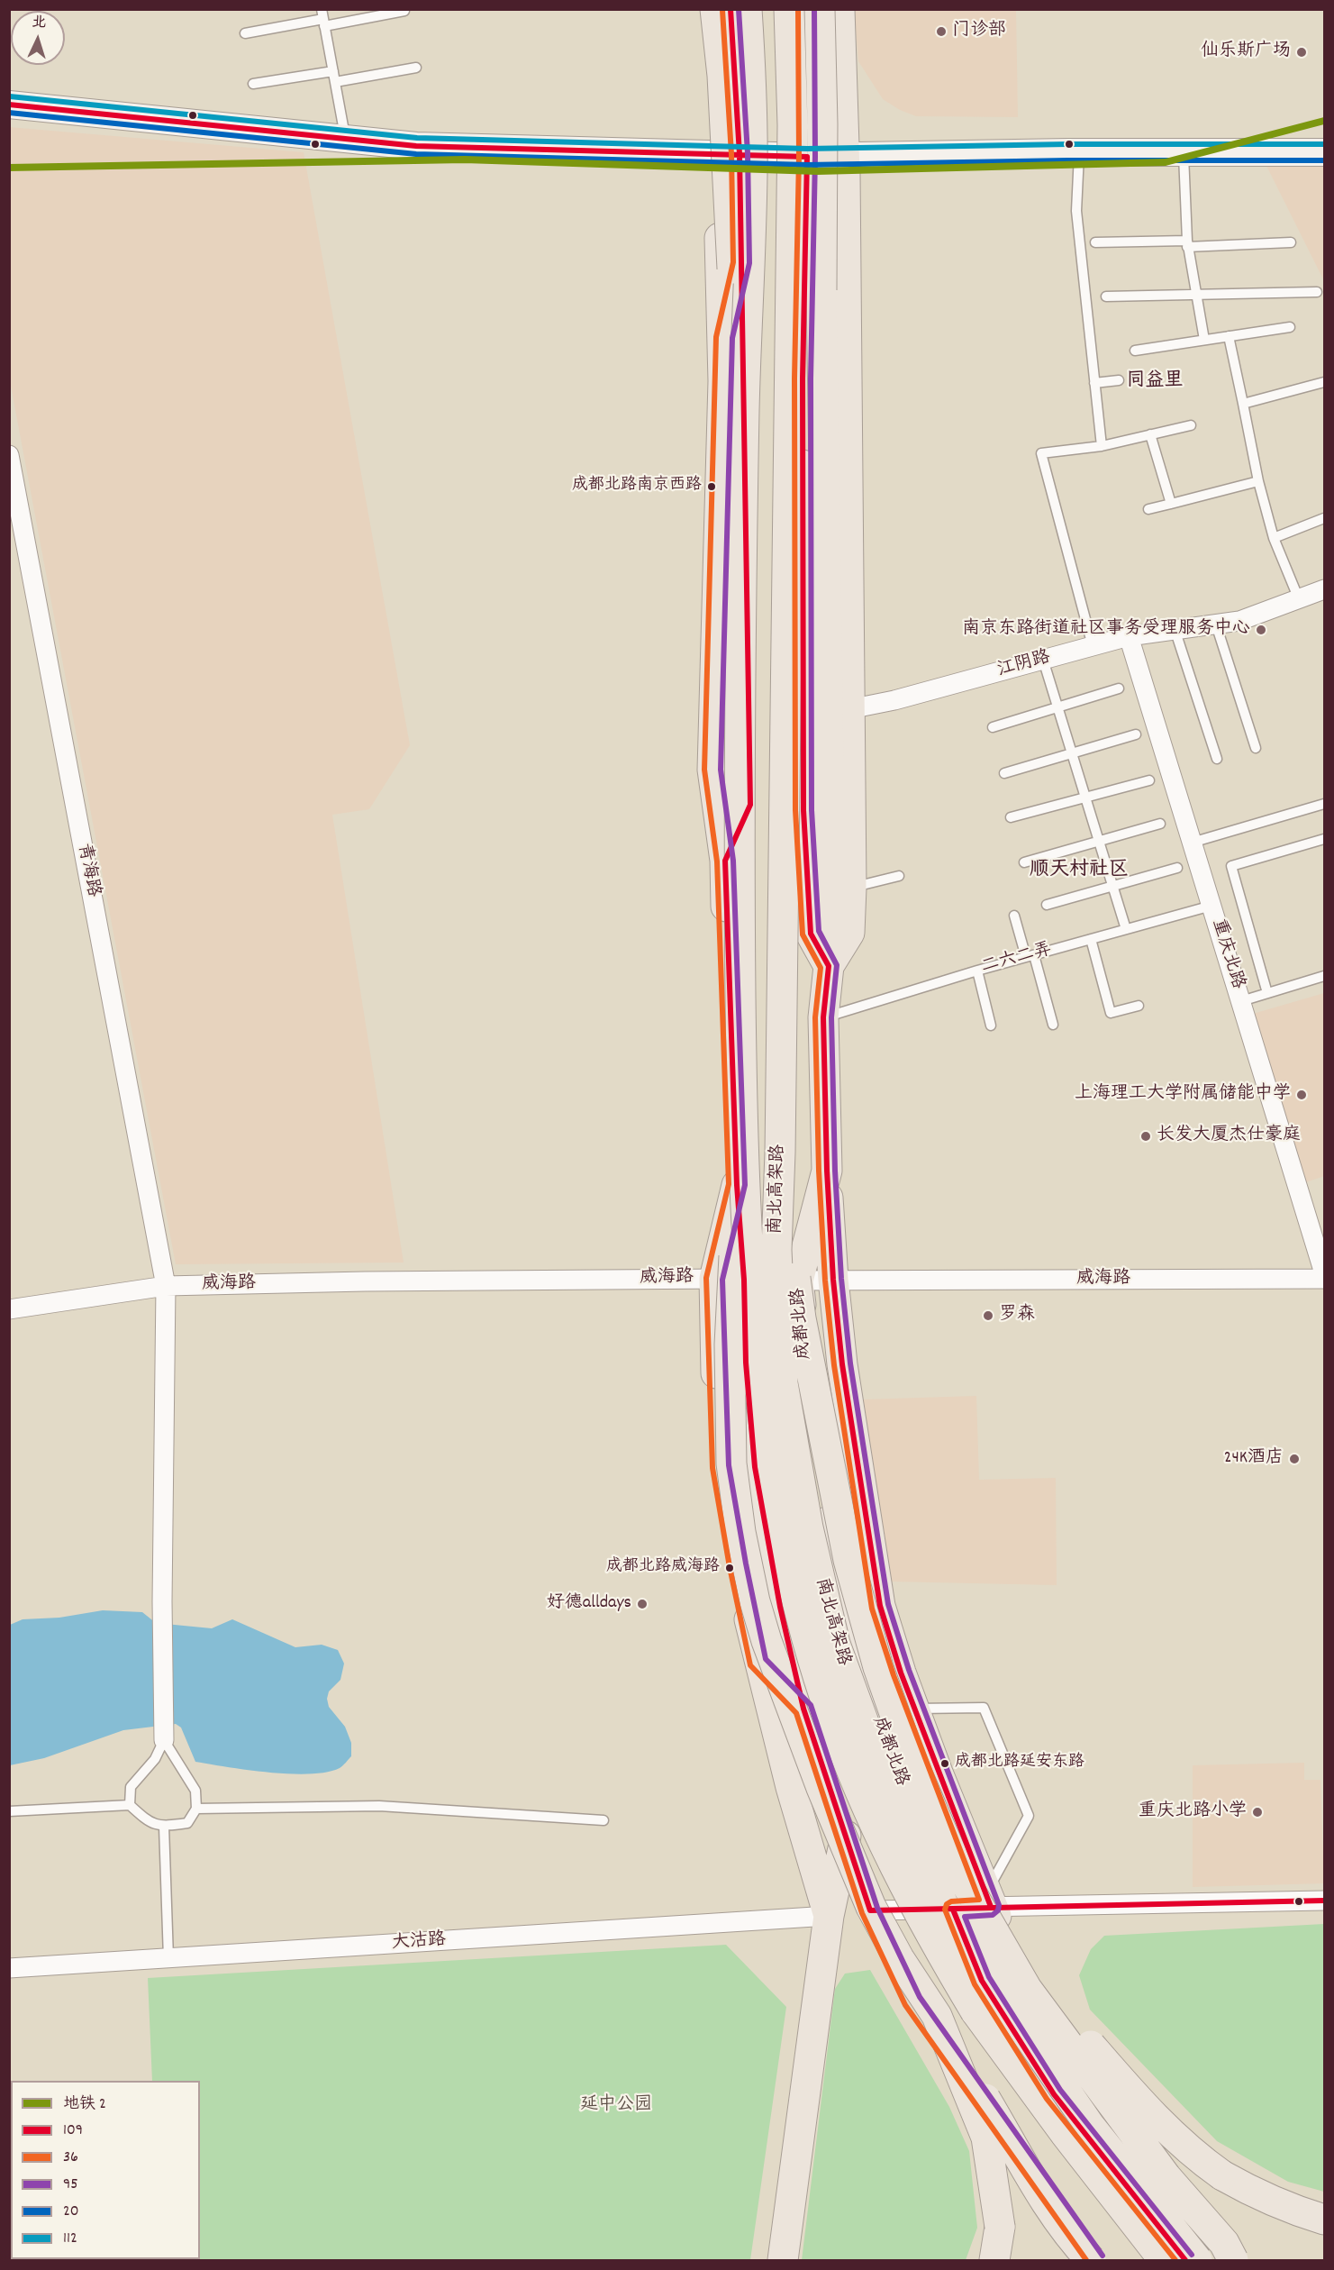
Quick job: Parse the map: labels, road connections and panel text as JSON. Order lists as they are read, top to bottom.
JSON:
{
  "streets": {
    "main road": ["南北高架路", "成都北路"],
    "street": [
      "江阴路",
      "青海路",
      "重庆北路",
      "威海路",
      "大沽路"
    ],
    "lane": ["二六二弄"]
  },
  "crossings": [
    ["江阴路", "重庆北路"],
    ["青海路", "威海路"],
    ["重庆北路", "二六二弄"],
    ["二六二弄", "成都北路"],
    ["威海路", "成都北路"]
  ],
  "districts": ["同益里", "顺天村社区"],
  "parks": ["延中公园"],
  "places": [
    "门诊部",
    "仙乐斯广场",
    "成都北路南京西路",
    "南京东路街道社区事务受理服务中心",
    "上海理工大学附属储能中学",
    "长发大厦杰仕豪庭",
    "罗森",
    "24K酒店",
    "成都北路威海路",
    "好德alldays",
    "成都北路延安东路",
    "重庆北路小学"
  ],
  "lines": [
    "transit line 109",
    "transit line 36",
    "transit line 95",
    "transit line 112",
    "transit line 20",
    "metro line 2"
  ],
  "legend": [
    "地铁 2",
    "109",
    "36",
    "95",
    "20",
    "112"
  ],
  "north": "top"
}
